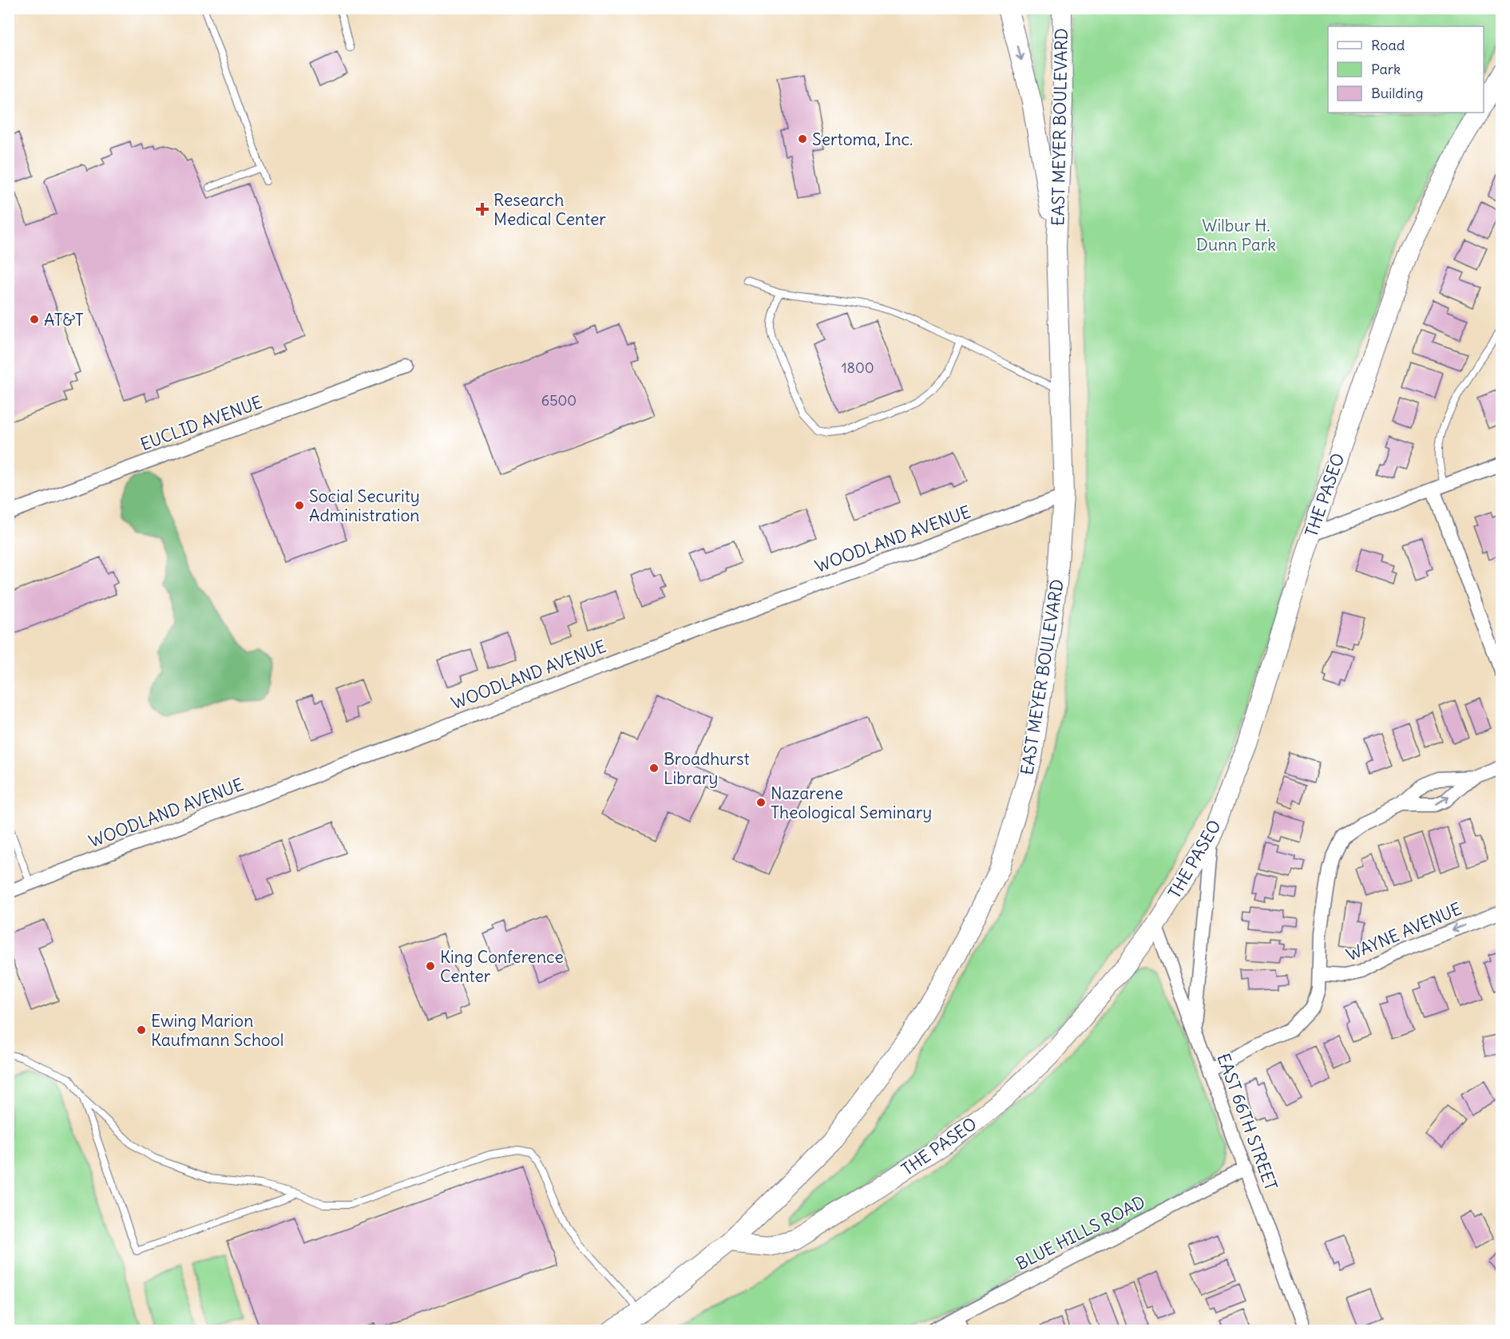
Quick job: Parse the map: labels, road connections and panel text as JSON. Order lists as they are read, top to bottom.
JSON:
{
  "streets": {
    "main road": ["EAST MEYER BOULEVARD", "THE PASEO"],
    "street": [
      "EUCLID AVENUE",
      "WOODLAND AVENUE",
      "WAYNE AVENUE",
      "EAST 66TH STREET",
      "BLUE HILLS ROAD"
    ]
  },
  "crossings": [
    ["EAST MEYER BOULEVARD", "THE PASEO"],
    ["EAST MEYER BOULEVARD", "WOODLAND AVENUE"],
    ["THE PASEO", "EAST 66TH STREET"],
    ["EAST 66TH STREET", "BLUE HILLS ROAD"]
  ],
  "one_way": ["WAYNE AVENUE"],
  "parks": ["Wilbur H. Dunn Park"],
  "places": {
    "other": [
      "Sertoma, Inc.",
      "AT&T",
      "Social Security Administration",
      "Broadhurst Library",
      "Nazarene Theological Seminary",
      "King Conference Center",
      "Ewing Marion Kaufmann School"
    ],
    "health": ["Research Medical Center"]
  },
  "house_numbers": ["1800", "6500"],
  "legend": ["Road", "Park", "Building"]
}
